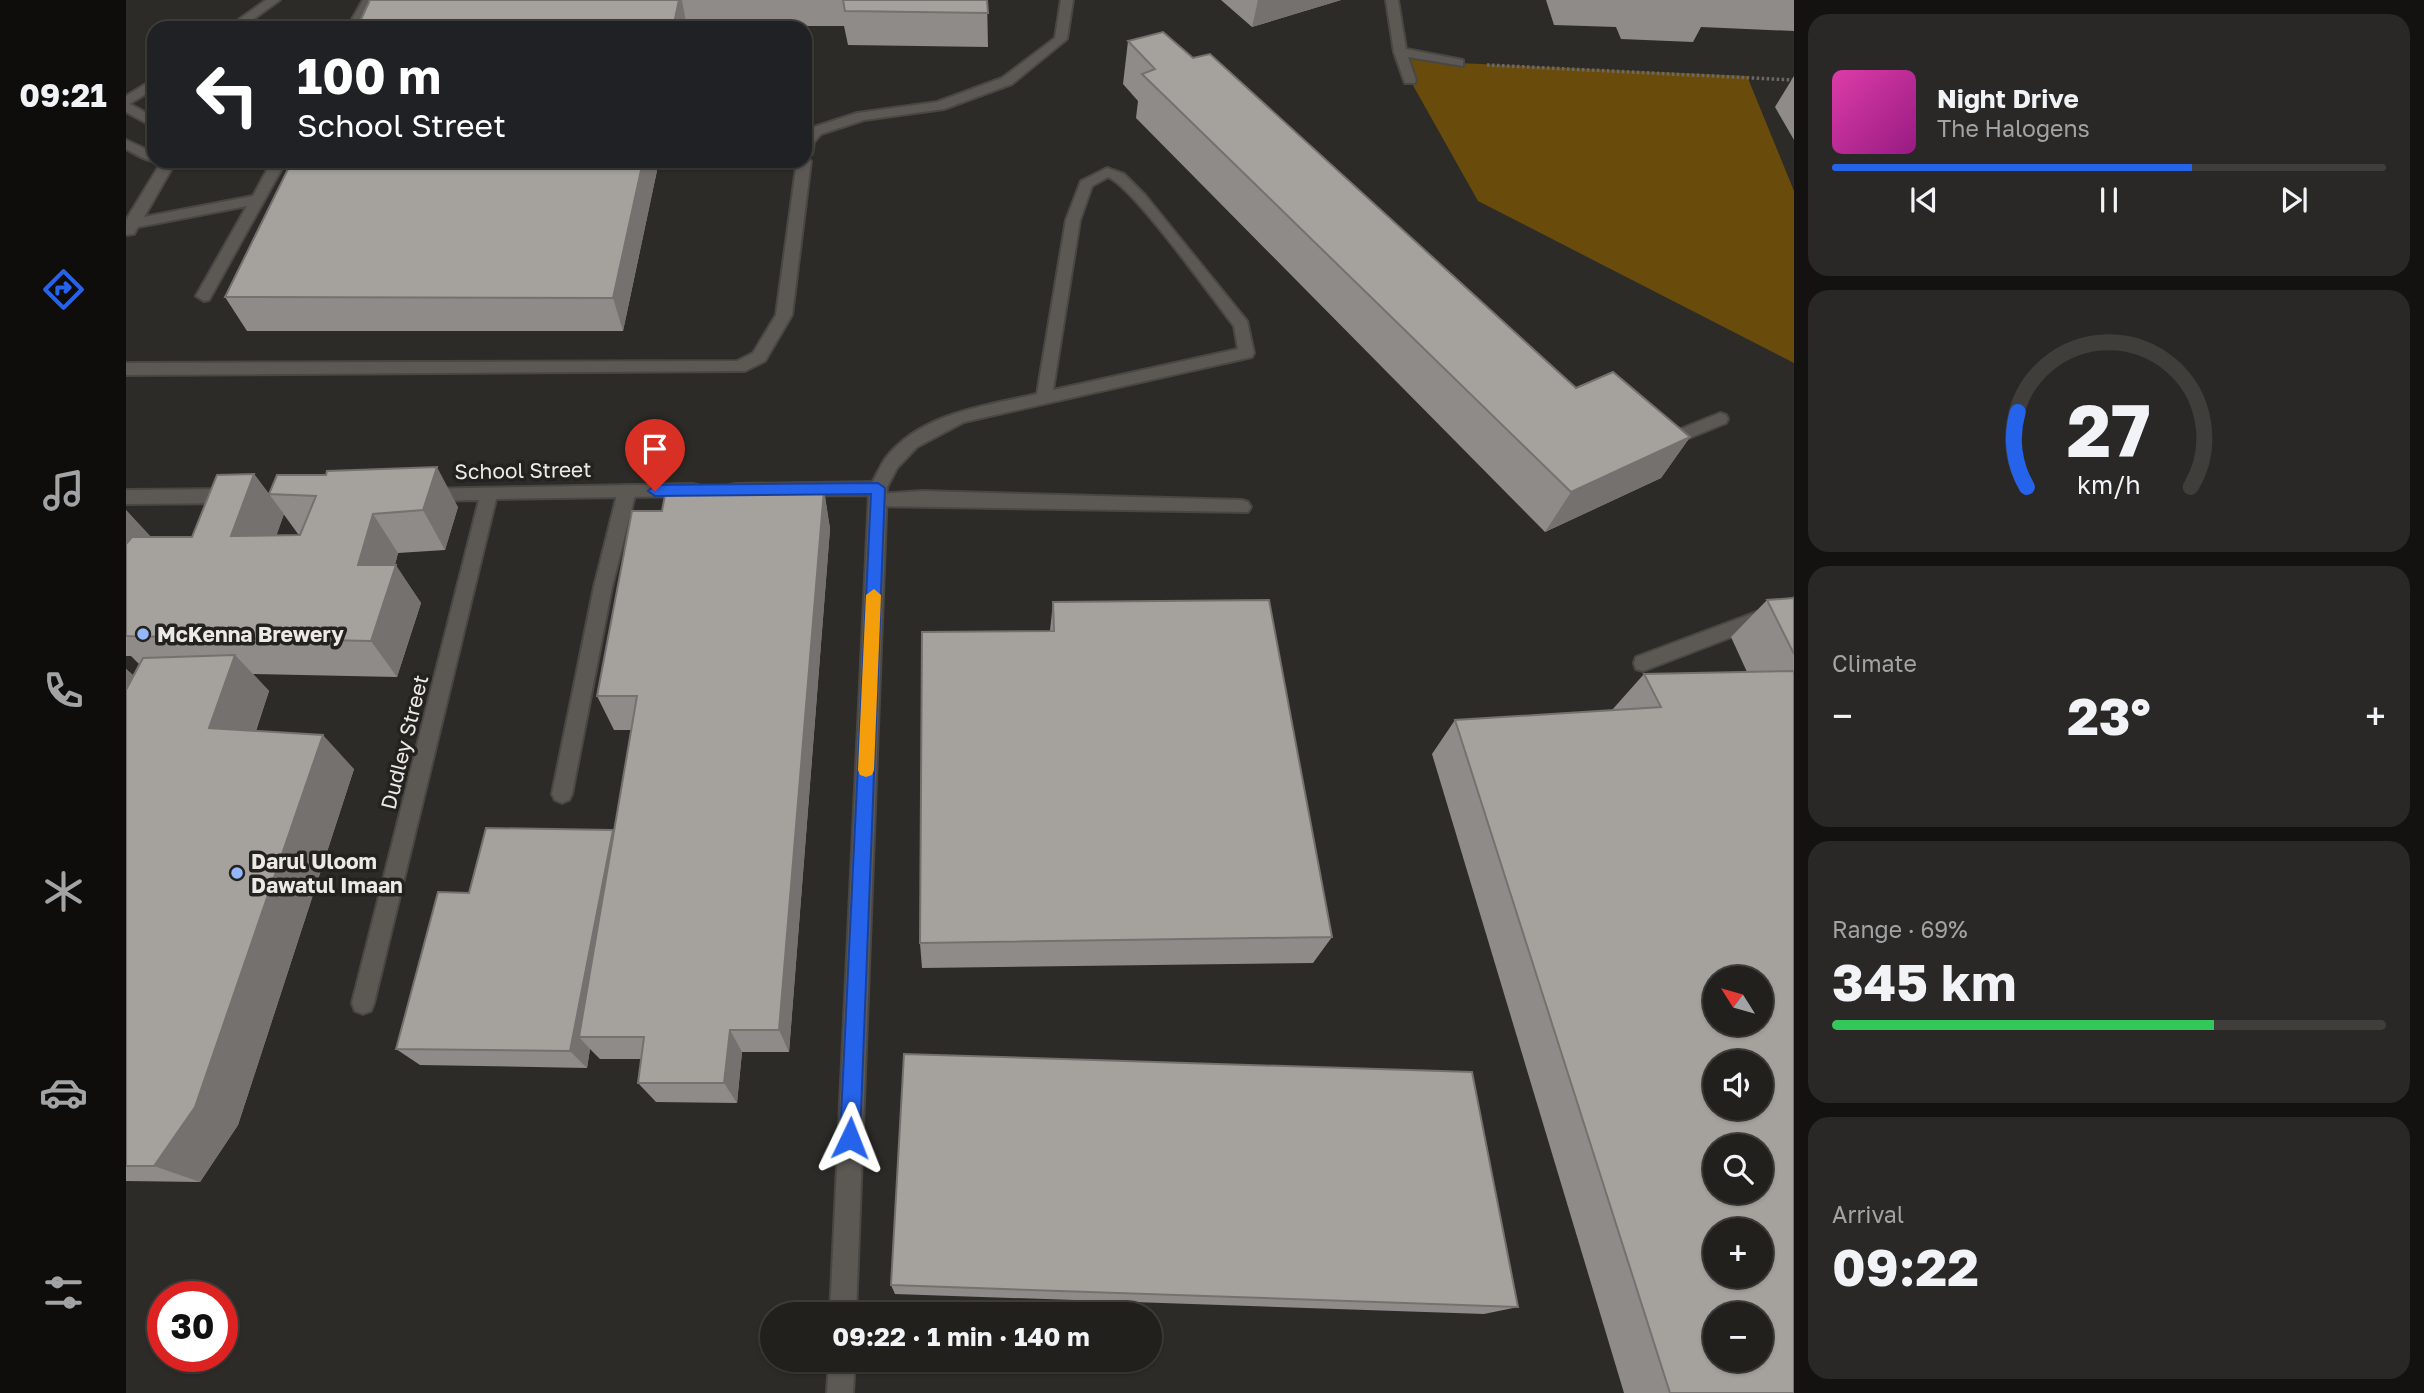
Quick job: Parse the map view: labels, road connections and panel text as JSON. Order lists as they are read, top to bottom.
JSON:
{
  "streets": {
    "street": ["School Street", "Dudley Street"]
  },
  "crossings": [
    ["School Street", "Dudley Street"]
  ],
  "places": ["McKenna Brewery", "Darul Uloom Dawatul Imaan"],
  "north": "top left",
  "page": {
    "tabs": "09:21",
    "turn": ["100 m", "School Street"],
    "song": ["Night Drive", "The Halogens"],
    "tile": [
      "Climate",
      ["Range · 69%", "345 km"],
      ["Arrival", "09:22"]
    ],
    "heat": ["−", "23°", "+"],
    "map_buttons": ["+", "−"],
    "limit": "30",
    "trip": "09:22 · 1 min · 140 m",
    "gauge": ["27", "km/h"]
  }
}
